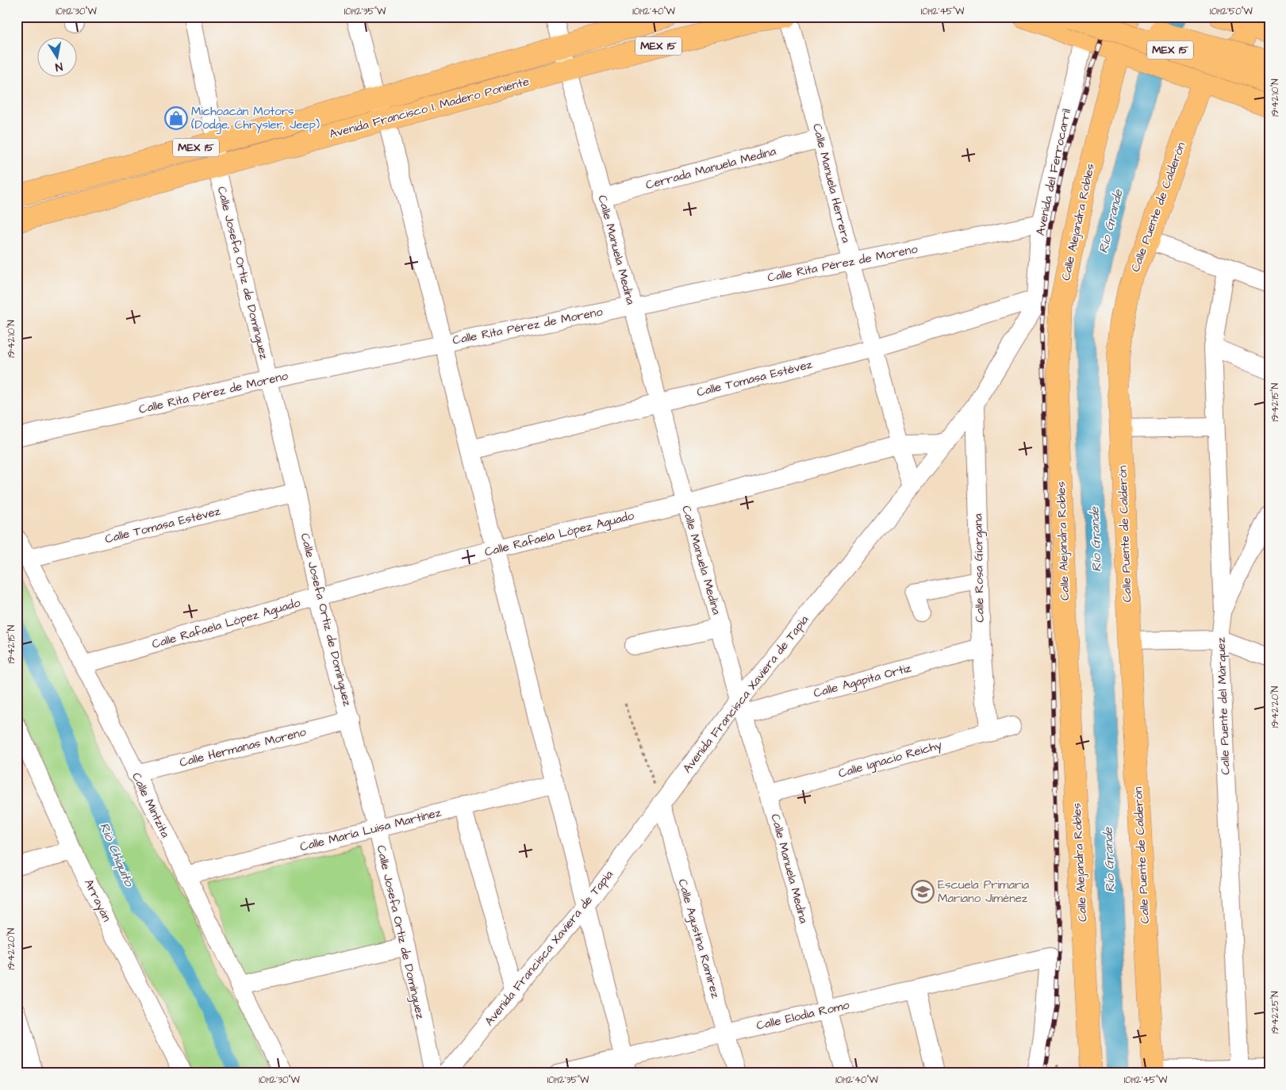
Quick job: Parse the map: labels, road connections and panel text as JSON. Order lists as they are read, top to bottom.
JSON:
{
  "streets": {
    "main road": [
      "MEX 15",
      "Avenida Francisco I. Madero Poniente",
      "Calle Puente de Calderón",
      "Calle Alejandra Robles"
    ],
    "street": [
      "Cerrada Manuela Medina",
      "Avenida del Ferrocarril",
      "Calle Manuela Herrera",
      "Calle Manuela Medina",
      "Calle Rita Pérez de Moreno",
      "Calle Josefa Ortiz de Domínguez",
      "Calle Tomasa Estévez",
      "Calle Rafaela López Aguado",
      "Calle Rosa Giorgana",
      "Calle Agapita Ortiz",
      "Avenida Francisca Xaviera de Tapia",
      "Calle Puente del Márquez",
      "Calle Hermanas Moreno",
      "Calle Ignacio Reichy",
      "Calle Mintzita",
      "Calle María Luisa Martínez",
      "Arrayán",
      "Calle Agustina Ramírez",
      "Calle Elodia Romo"
    ]
  },
  "crossings": [
    ["Avenida Francisco I. Madero Poniente", "Calle Manuela Medina"],
    ["Avenida Francisco I. Madero Poniente", "Calle Josefa Ortiz de Domínguez"],
    ["Cerrada Manuela Medina", "Calle Manuela Herrera"],
    ["Cerrada Manuela Medina", "Calle Manuela Medina"],
    ["Avenida del Ferrocarril", "Calle Rita Pérez de Moreno"],
    ["Avenida del Ferrocarril", "Calle Tomasa Estévez"],
    ["Avenida del Ferrocarril", "Avenida Francisca Xaviera de Tapia"],
    ["Calle Manuela Herrera", "Calle Rita Pérez de Moreno"],
    ["Calle Manuela Herrera", "Calle Tomasa Estévez"],
    ["Calle Manuela Herrera", "Calle Rafaela López Aguado"],
    ["Calle Manuela Herrera", "Avenida Francisca Xaviera de Tapia"],
    ["Calle Manuela Medina", "Calle Rita Pérez de Moreno"],
    ["Calle Manuela Medina", "Calle Tomasa Estévez"],
    ["Calle Manuela Medina", "Calle Rafaela López Aguado"],
    ["Calle Manuela Medina", "Calle Agapita Ortiz"],
    ["Calle Manuela Medina", "Avenida Francisca Xaviera de Tapia"],
    ["Calle Manuela Medina", "Calle Ignacio Reichy"],
    ["Calle Manuela Medina", "Calle Elodia Romo"],
    ["Calle Rita Pérez de Moreno", "Calle Josefa Ortiz de Domínguez"],
    ["Calle Josefa Ortiz de Domínguez", "Calle Tomasa Estévez"],
    ["Calle Josefa Ortiz de Domínguez", "Calle Rafaela López Aguado"],
    ["Calle Josefa Ortiz de Domínguez", "Calle Hermanas Moreno"],
    ["Calle Josefa Ortiz de Domínguez", "Calle María Luisa Martínez"],
    ["Calle Tomasa Estévez", "Avenida Francisca Xaviera de Tapia"],
    ["Calle Tomasa Estévez", "Calle Mintzita"],
    ["Calle Rafaela López Aguado", "Avenida Francisca Xaviera de Tapia"],
    ["Calle Rafaela López Aguado", "Calle Mintzita"],
    ["Calle Rosa Giorgana", "Calle Agapita Ortiz"],
    ["Calle Rosa Giorgana", "Avenida Francisca Xaviera de Tapia"],
    ["Calle Rosa Giorgana", "Calle Ignacio Reichy"],
    ["Calle Agapita Ortiz", "Avenida Francisca Xaviera de Tapia"],
    ["Avenida Francisca Xaviera de Tapia", "Calle Agustina Ramírez"],
    ["Calle Hermanas Moreno", "Calle Mintzita"],
    ["Calle Mintzita", "Calle María Luisa Martínez"],
    ["Calle Agustina Ramírez", "Calle Elodia Romo"]
  ],
  "water": ["Río Grande", "Rió Chiquito"],
  "places": {
    "shop": ["Michoacán Motors (Dodge, Chrysler, Jeep)"],
    "school or university": ["Escuela Primaria Mariano Jiménez"]
  },
  "north": "bottom",
  "coordinates": [
    "101°12'30\"W",
    "101°12'35\"W",
    "101°12'40\"W",
    "101°12'45\"W",
    "101°12'50\"W",
    "19°42'10\"N",
    "19°42'15\"N",
    "19°42'20\"N",
    "19°42'25\"N"
  ]
}
